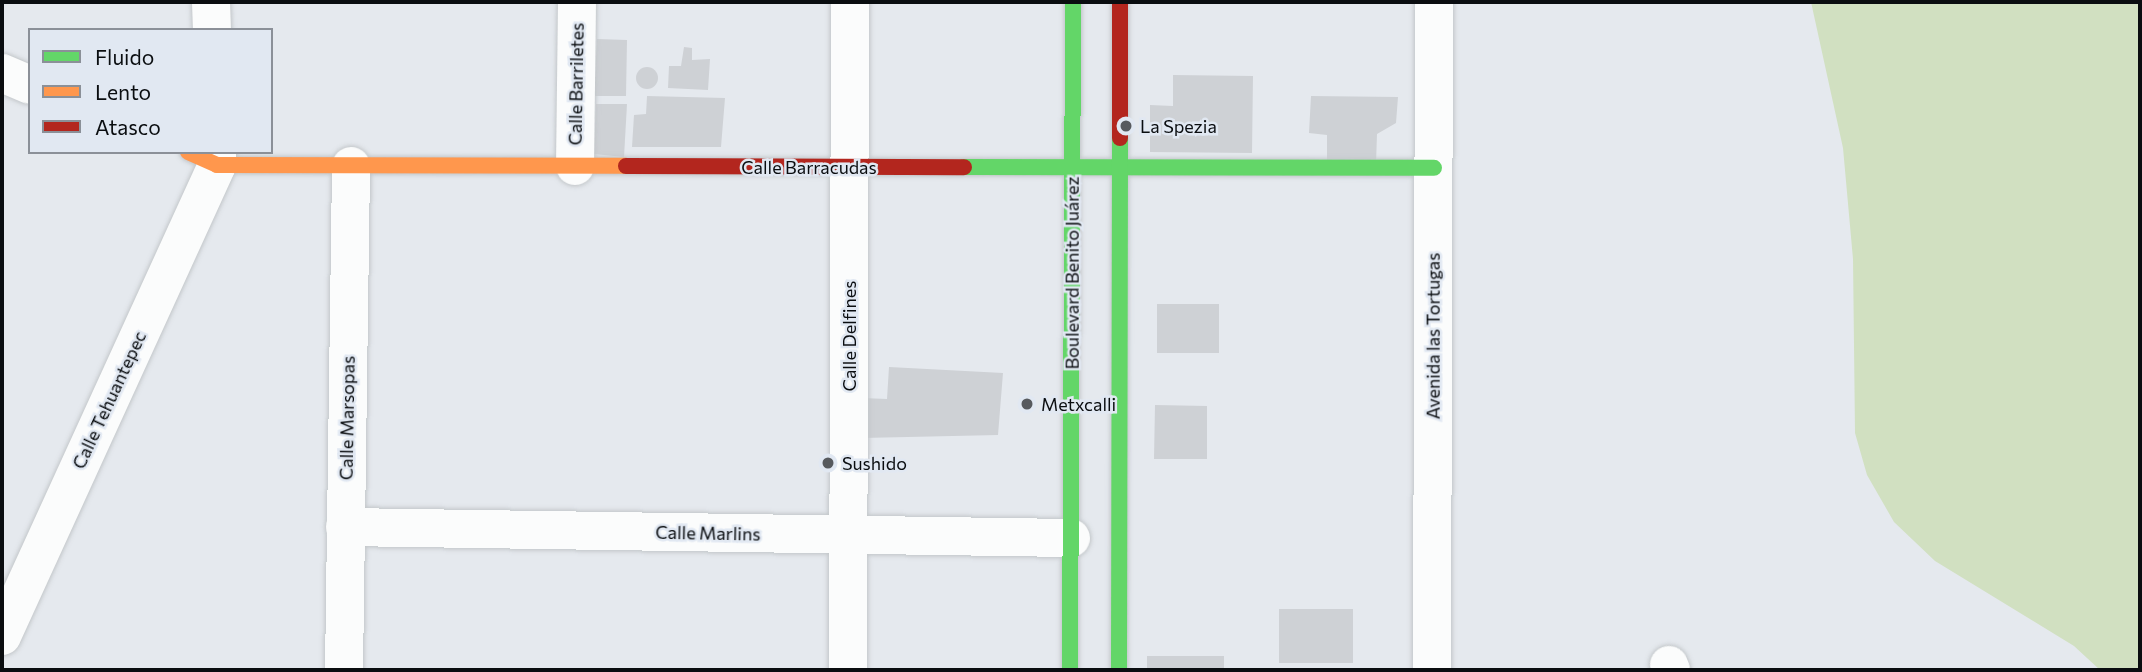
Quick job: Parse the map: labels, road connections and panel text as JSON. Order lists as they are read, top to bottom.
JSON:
{
  "streets": {
    "street": [
      "Calle Barriletes",
      "Calle Barracudas",
      "Boulevard Benito Juárez",
      "Calle Delfines",
      "Avenida las Tortugas",
      "Calle Tehuantepec",
      "Calle Marsopas",
      "Calle Marlins"
    ]
  },
  "crossings": [
    ["Calle Barriletes", "Calle Barracudas"],
    ["Calle Barracudas", "Boulevard Benito Juárez"],
    ["Calle Barracudas", "Calle Delfines"],
    ["Calle Barracudas", "Avenida las Tortugas"],
    ["Calle Barracudas", "Calle Tehuantepec"],
    ["Calle Barracudas", "Calle Marsopas"],
    ["Boulevard Benito Juárez", "Calle Marlins"],
    ["Calle Delfines", "Calle Marlins"],
    ["Calle Marsopas", "Calle Marlins"]
  ],
  "places": ["La Spezia", "Metxcalli", "Sushido"],
  "legend": ["Fluido", "Lento", "Atasco"]
}
